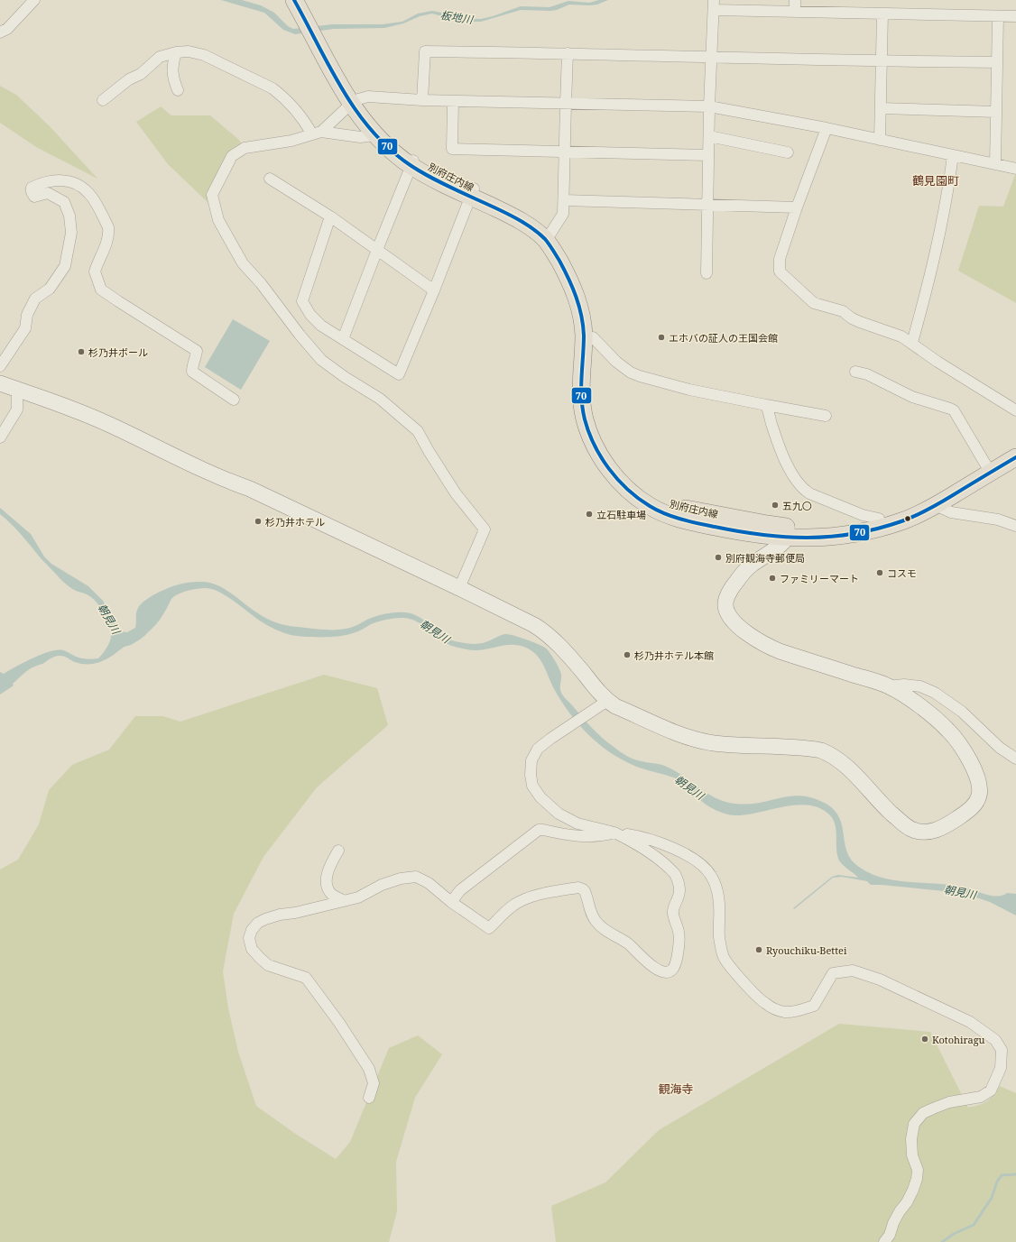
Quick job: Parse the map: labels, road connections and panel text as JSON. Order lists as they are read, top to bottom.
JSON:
{
  "streets": {
    "main road": ["別府庄内線"]
  },
  "districts": ["鶴見園町", "観海寺"],
  "water": ["板地川", "朝見川"],
  "places": [
    "エホバの証人の王国会館",
    "杉乃井ボール",
    "五九〇",
    "立石駐車場",
    "杉乃井ホテル",
    "別府観海寺郵便局",
    "コスモ",
    "ファミリーマート",
    "杉乃井ホテル本館",
    "Ryouchiku-Bettei",
    "Kotohiragu"
  ],
  "lines": ["transit line 70"]
}
